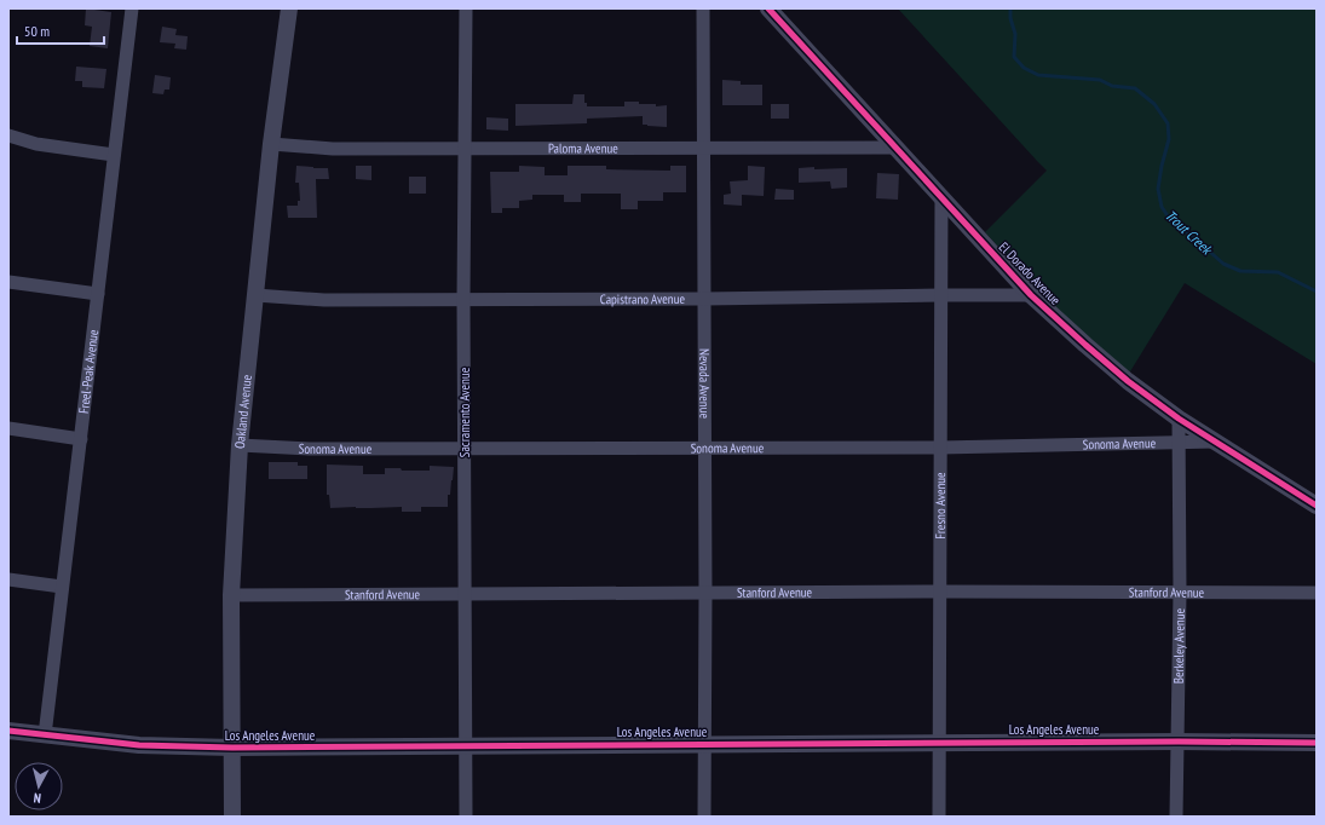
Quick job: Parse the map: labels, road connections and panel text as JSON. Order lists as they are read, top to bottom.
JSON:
{
  "streets": {
    "street": [
      "Paloma Avenue",
      "El Dorado Avenue",
      "Capistrano Avenue",
      "Freel-Peak Avenue",
      "Nevada Avenue",
      "Oakland Avenue",
      "Sacramento Avenue",
      "Sonoma Avenue",
      "Fresno Avenue",
      "Stanford Avenue",
      "Berkeley Avenue",
      "Los Angeles Avenue"
    ]
  },
  "crossings": [
    ["Paloma Avenue", "El Dorado Avenue"],
    ["Paloma Avenue", "Nevada Avenue"],
    ["Paloma Avenue", "Oakland Avenue"],
    ["Paloma Avenue", "Sacramento Avenue"],
    ["El Dorado Avenue", "Capistrano Avenue"],
    ["El Dorado Avenue", "Sonoma Avenue"],
    ["El Dorado Avenue", "Fresno Avenue"],
    ["El Dorado Avenue", "Berkeley Avenue"],
    ["Capistrano Avenue", "Nevada Avenue"],
    ["Capistrano Avenue", "Oakland Avenue"],
    ["Capistrano Avenue", "Sacramento Avenue"],
    ["Capistrano Avenue", "Fresno Avenue"],
    ["Freel-Peak Avenue", "Los Angeles Avenue"],
    ["Nevada Avenue", "Sonoma Avenue"],
    ["Nevada Avenue", "Stanford Avenue"],
    ["Nevada Avenue", "Los Angeles Avenue"],
    ["Oakland Avenue", "Sonoma Avenue"],
    ["Oakland Avenue", "Stanford Avenue"],
    ["Oakland Avenue", "Los Angeles Avenue"],
    ["Sacramento Avenue", "Sonoma Avenue"],
    ["Sacramento Avenue", "Stanford Avenue"],
    ["Sacramento Avenue", "Los Angeles Avenue"],
    ["Sonoma Avenue", "Fresno Avenue"],
    ["Sonoma Avenue", "Berkeley Avenue"],
    ["Fresno Avenue", "Stanford Avenue"],
    ["Fresno Avenue", "Los Angeles Avenue"],
    ["Stanford Avenue", "Berkeley Avenue"],
    ["Berkeley Avenue", "Los Angeles Avenue"]
  ],
  "water": ["Trout Creek"],
  "scale_bar": "50 m",
  "north": "bottom"
}
